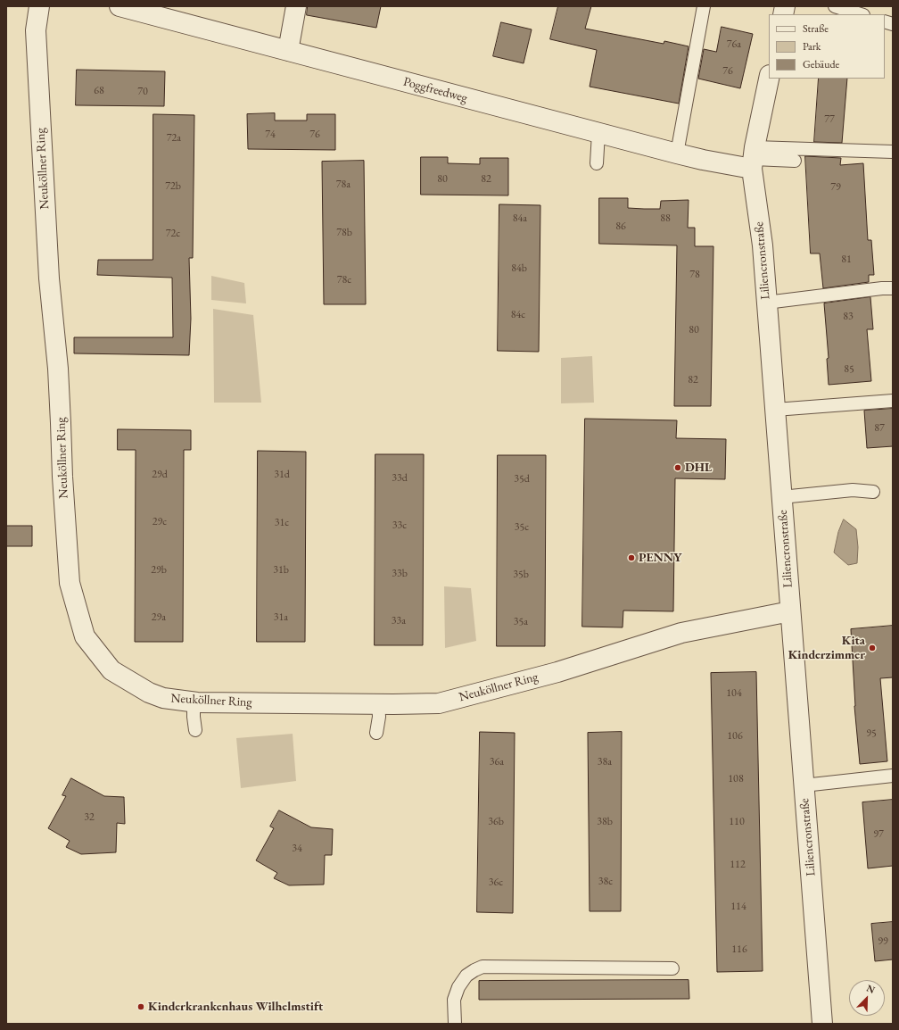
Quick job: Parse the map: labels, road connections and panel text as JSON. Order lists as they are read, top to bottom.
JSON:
{
  "streets": {
    "street": ["Poggfreedweg", "Neuköllner Ring", "Liliencronstraße"]
  },
  "crossings": [
    ["Poggfreedweg", "Liliencronstraße"],
    ["Neuköllner Ring", "Liliencronstraße"]
  ],
  "places": [
    "DHL",
    "PENNY",
    "Kita Kinderzimmer",
    "Kinderkrankenhaus Wilhelmstift"
  ],
  "house_numbers": [
    "76a",
    "76",
    "68",
    "70",
    "77",
    "74",
    "76",
    "72a",
    "80",
    "82",
    "78a",
    "72b",
    "79",
    "84a",
    "88",
    "86",
    "78b",
    "72c",
    "81",
    "84b",
    "78",
    "78c",
    "84c",
    "83",
    "80",
    "85",
    "82",
    "87",
    "29d",
    "31d",
    "33d",
    "35d",
    "29c",
    "31c",
    "33c",
    "35c",
    "29b",
    "31b",
    "33b",
    "35b",
    "29a",
    "31a",
    "33a",
    "35a",
    "104",
    "95",
    "106",
    "36a",
    "38a",
    "108",
    "32",
    "36b",
    "38b",
    "110",
    "97",
    "34",
    "112",
    "38c",
    "36c",
    "114",
    "99",
    "116"
  ],
  "legend": ["Straße", "Park", "Gebäude"],
  "north": "top right"
}
